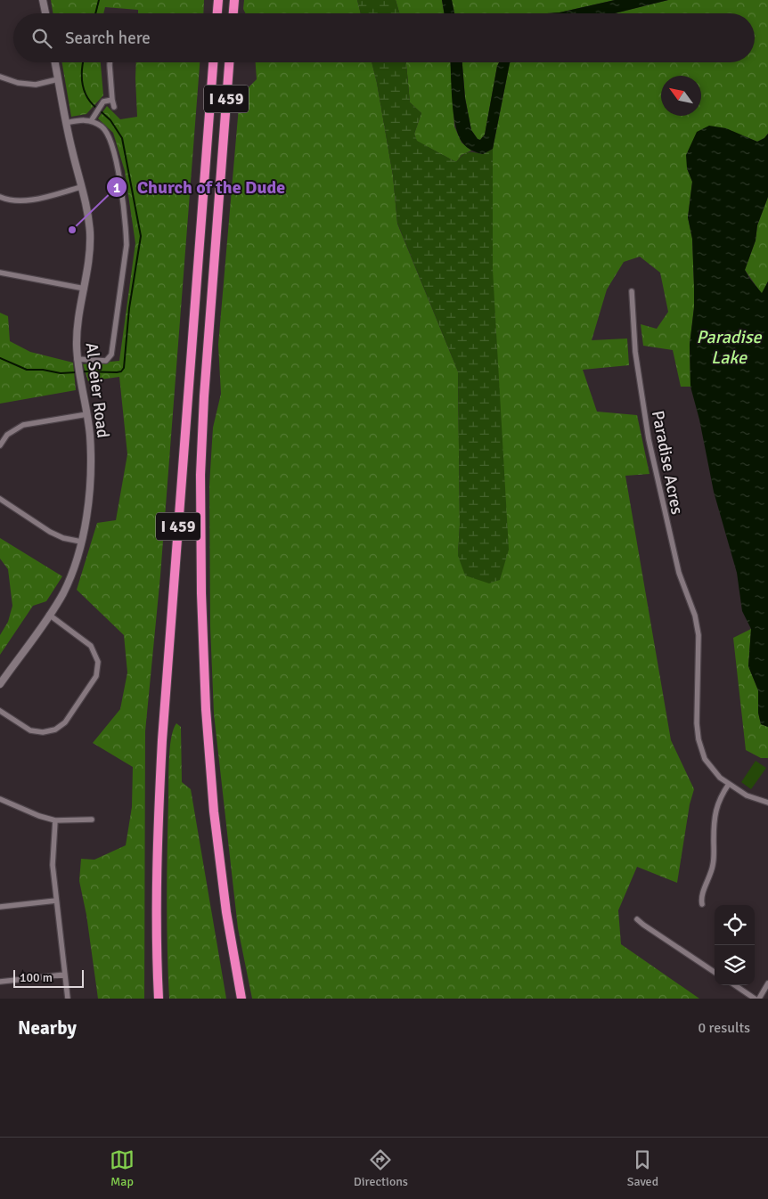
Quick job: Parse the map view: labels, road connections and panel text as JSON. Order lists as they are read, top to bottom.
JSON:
{
  "streets": {
    "highway": ["I 459"],
    "street": ["Al Seier Road", "Paradise Acres"]
  },
  "water": ["Paradise Lake"],
  "places": ["Church of the Dude"],
  "scale_bar": "100 m",
  "north": "top left",
  "page": {
    "search": "Search here",
    "scale": "100 m",
    "heading": ["Nearby", "0 results"],
    "nav": ["Map", "Directions", "Saved"]
  }
}
